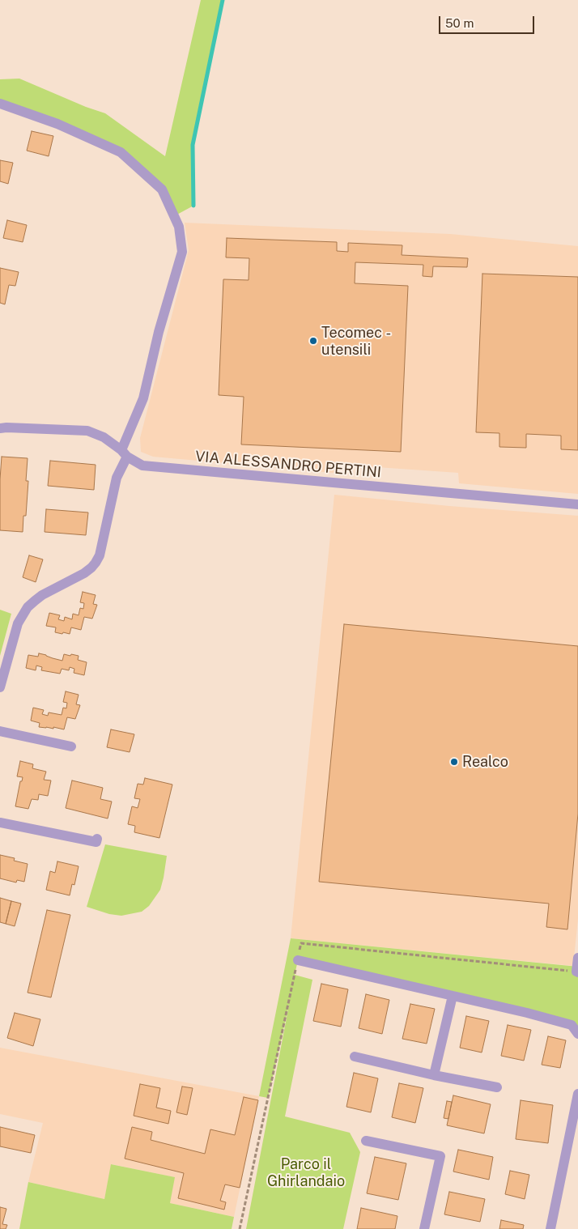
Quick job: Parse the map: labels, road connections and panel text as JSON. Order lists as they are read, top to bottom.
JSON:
{
  "streets": {
    "street": ["VIA ALESSANDRO PERTINI"]
  },
  "parks": ["Parco il Ghirlandaio"],
  "places": ["Tecomec - utensili", "Realco"],
  "scale_bar": "50 m"
}
